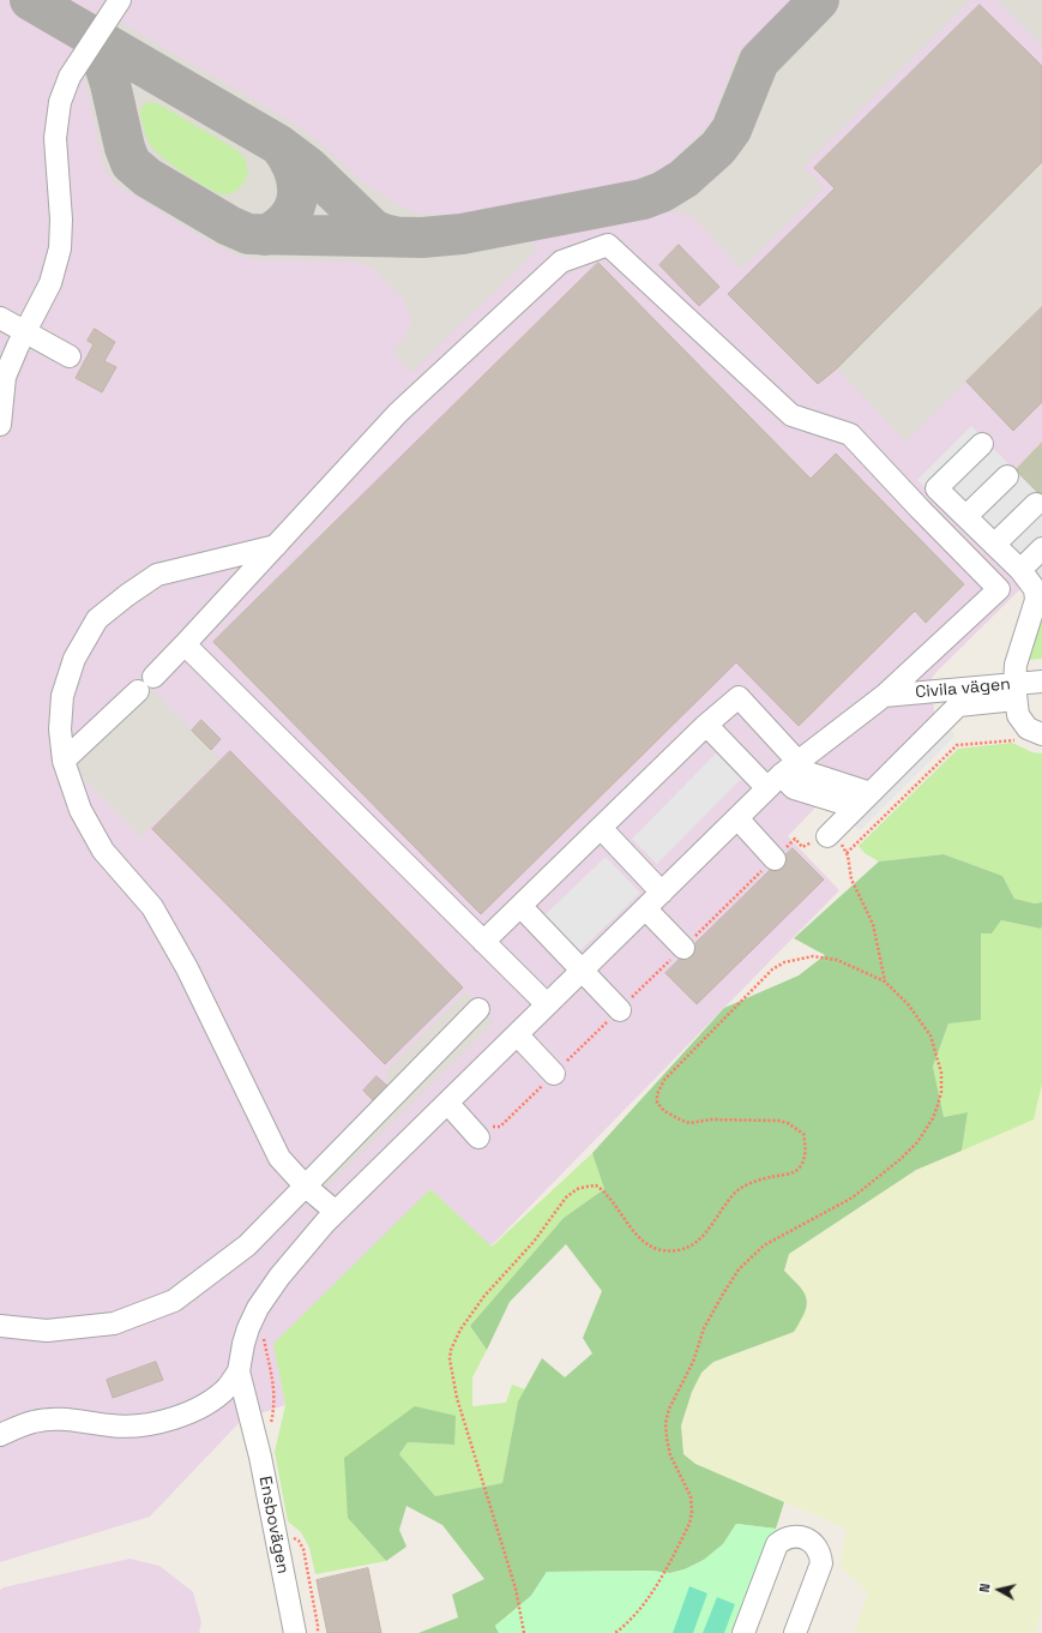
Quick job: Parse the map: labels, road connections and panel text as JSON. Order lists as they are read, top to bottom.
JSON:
{
  "streets": {
    "street": ["Civila vägen", "Ensbovägen"]
  },
  "north": "left"
}
